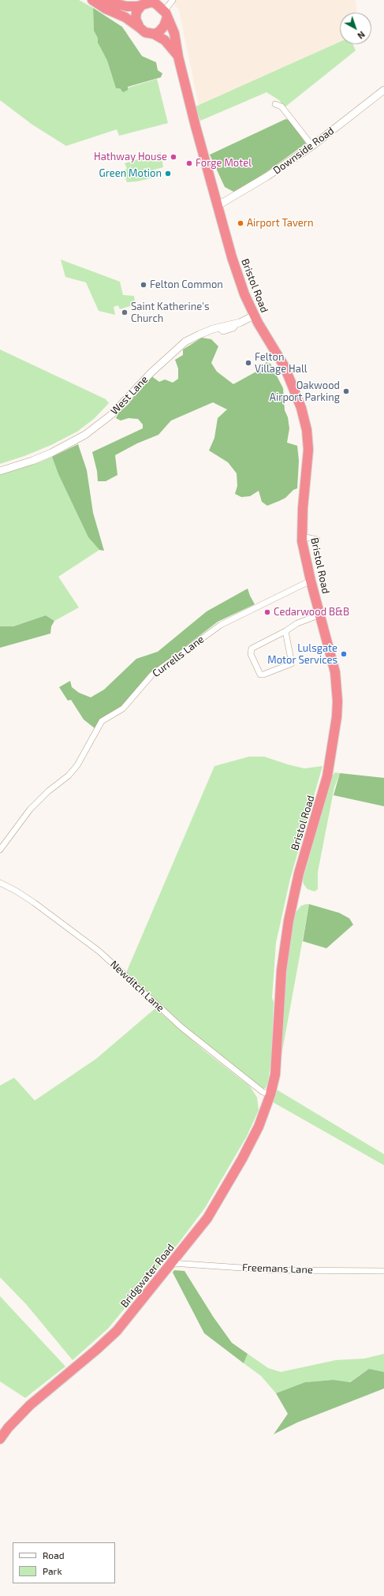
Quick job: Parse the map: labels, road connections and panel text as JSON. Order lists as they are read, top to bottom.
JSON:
{
  "streets": {
    "highway": ["Bristol Road", "Bridgwater Road"],
    "street": [
      "Downside Road",
      "West Lane",
      "Currells Lane",
      "Newditch Lane",
      "Freemans Lane"
    ]
  },
  "crossings": [
    ["Downside Road", "Bristol Road"],
    ["Bristol Road", "West Lane"],
    ["Bristol Road", "Currells Lane"],
    ["Bristol Road", "Newditch Lane"],
    ["Bristol Road", "Bridgwater Road"],
    ["Newditch Lane", "Bridgwater Road"],
    ["Freemans Lane", "Bridgwater Road"]
  ],
  "places": [
    "Hathway House",
    "Forge Motel",
    "Green Motion",
    "Airport Tavern",
    "Felton Common",
    "Saint Katherine's Church",
    "Felton Village Hall",
    "Oakwood Airport Parking",
    "Cedarwood B&B",
    "Lulsgate Motor Services"
  ],
  "legend": ["Road", "Park"],
  "north": "bottom right"
}
